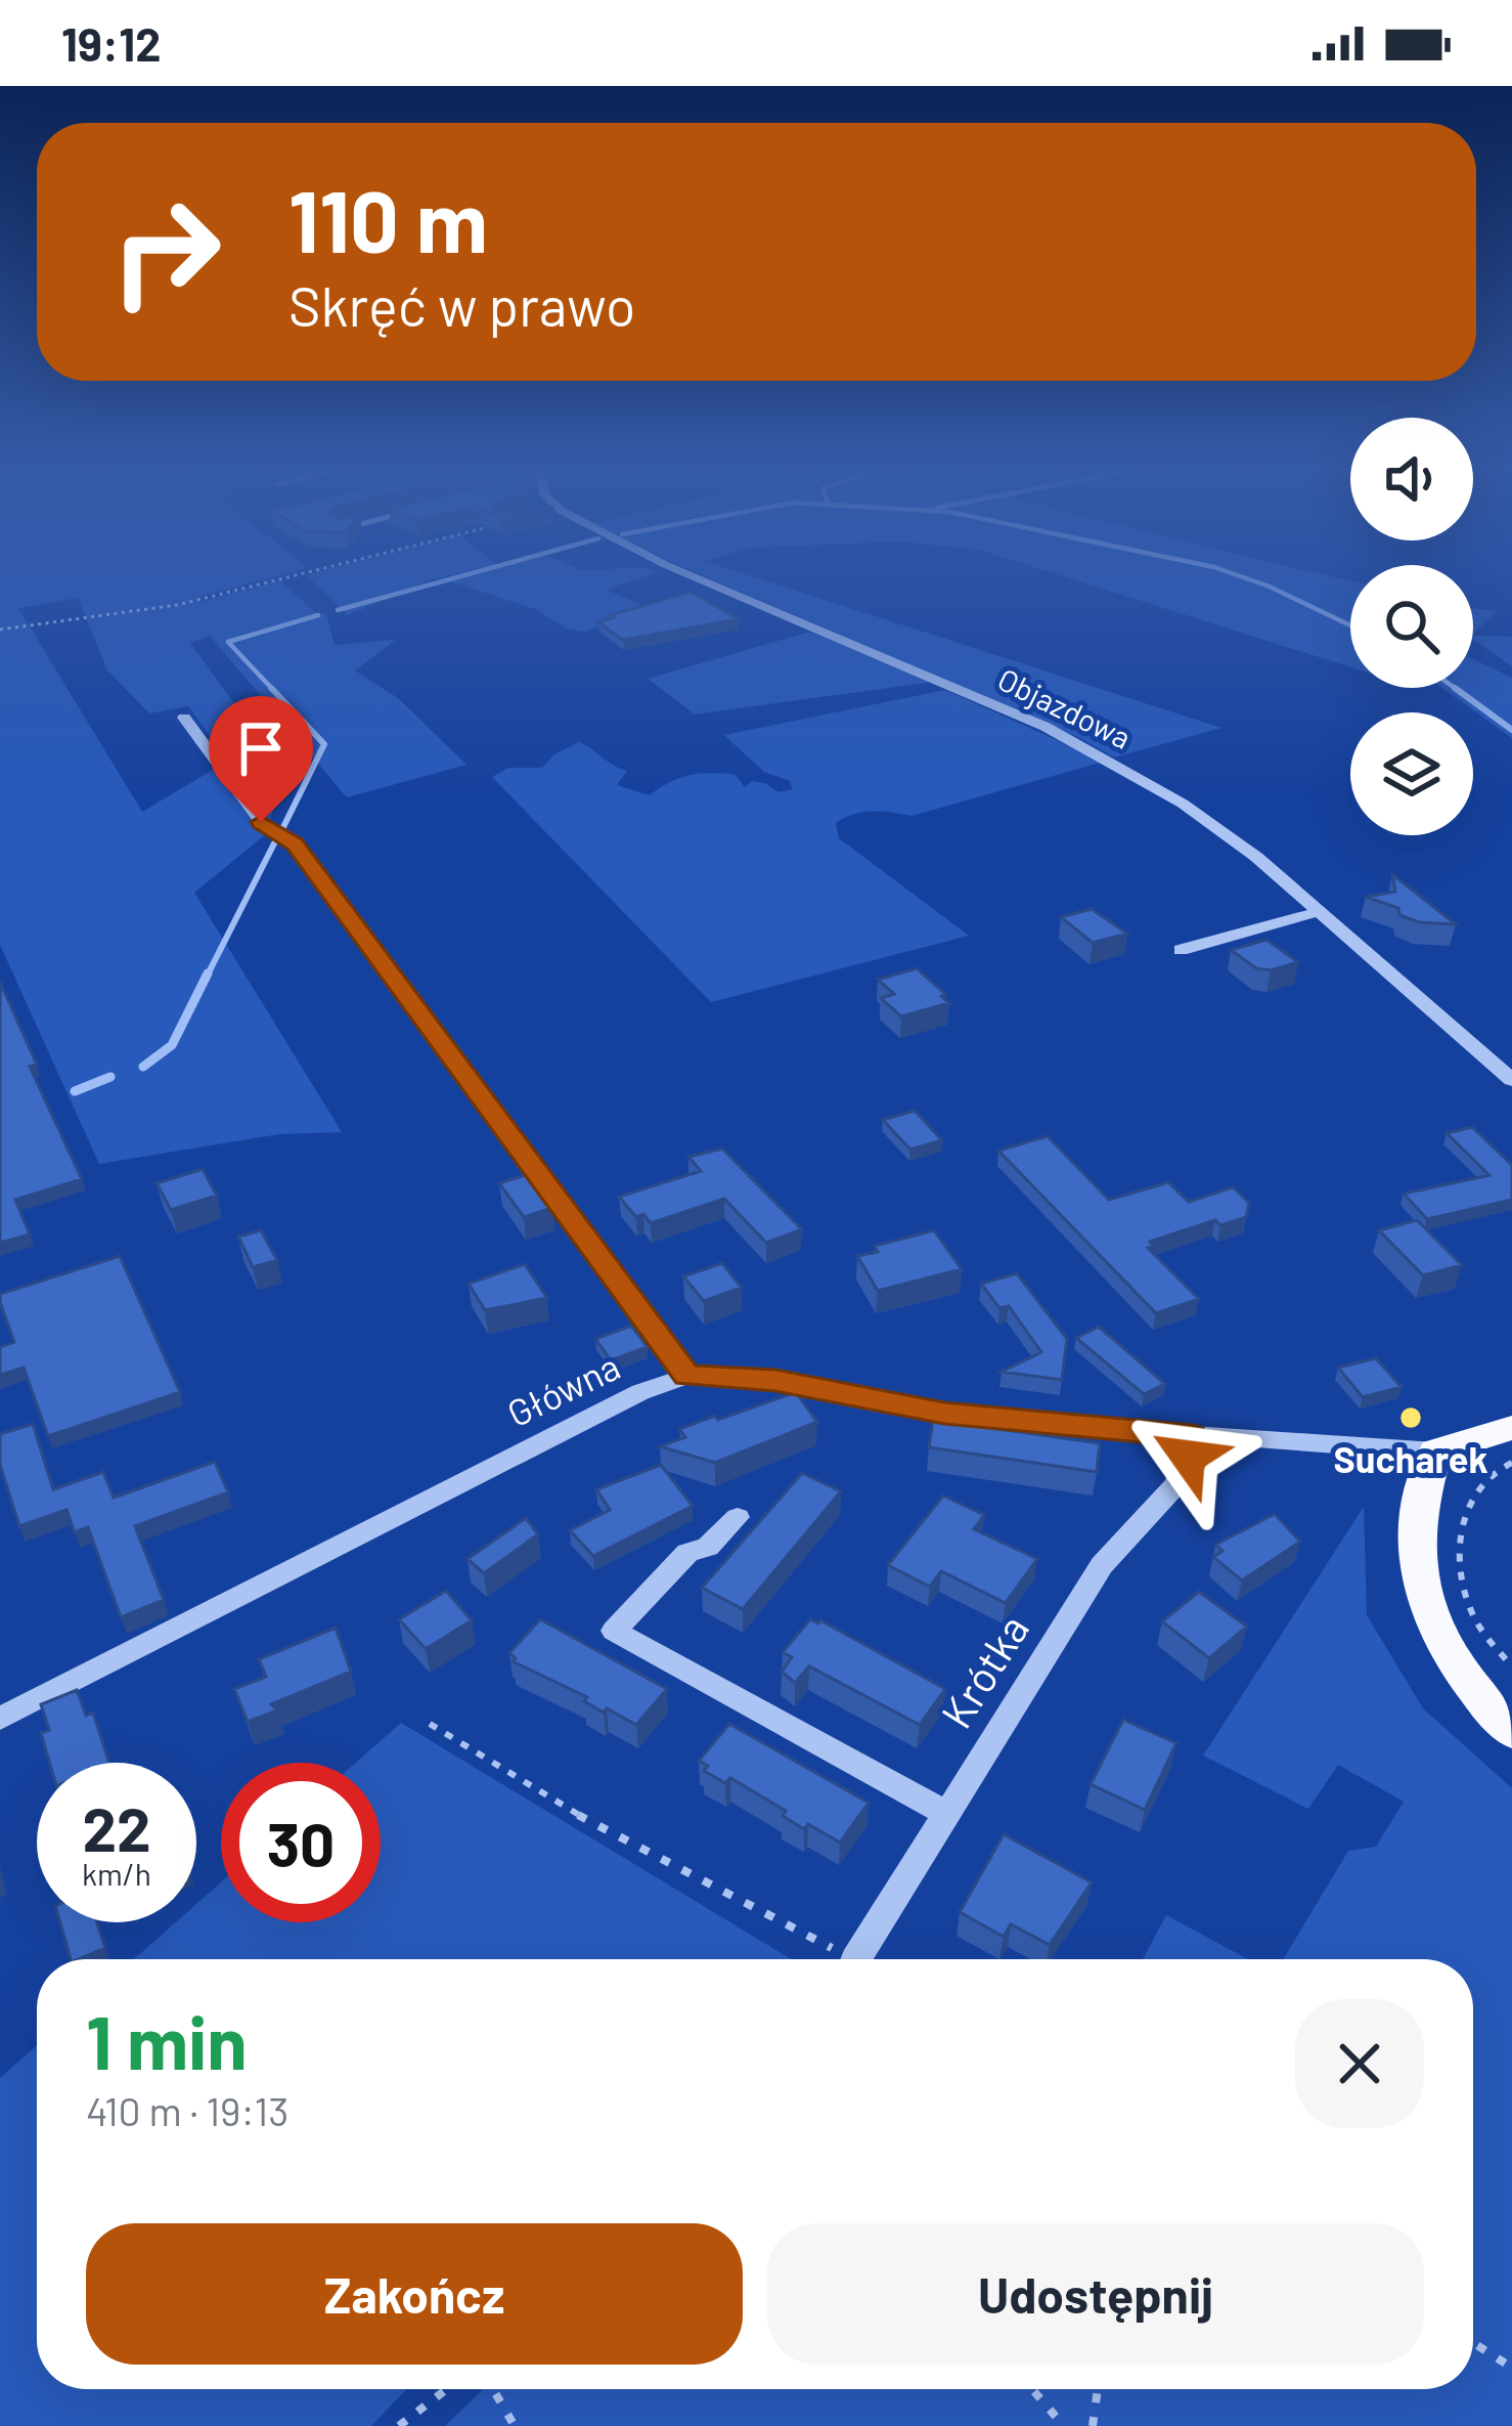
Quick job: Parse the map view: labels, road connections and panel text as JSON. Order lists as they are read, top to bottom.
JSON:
{
  "streets": {
    "street": ["Objazdowa", "Główna", "Krótka"]
  },
  "crossings": [
    ["Główna", "Krótka"]
  ],
  "places": ["Sucharek"],
  "page": {
    "status": "19:12",
    "turn": ["110 m", "Skręć w prawo"],
    "speed": "22 km/h",
    "limit": "30",
    "heading": ["1 min", "410 m · 19:13"],
    "buttons": ["Zakończ", "Udostępnij"]
  }
}
